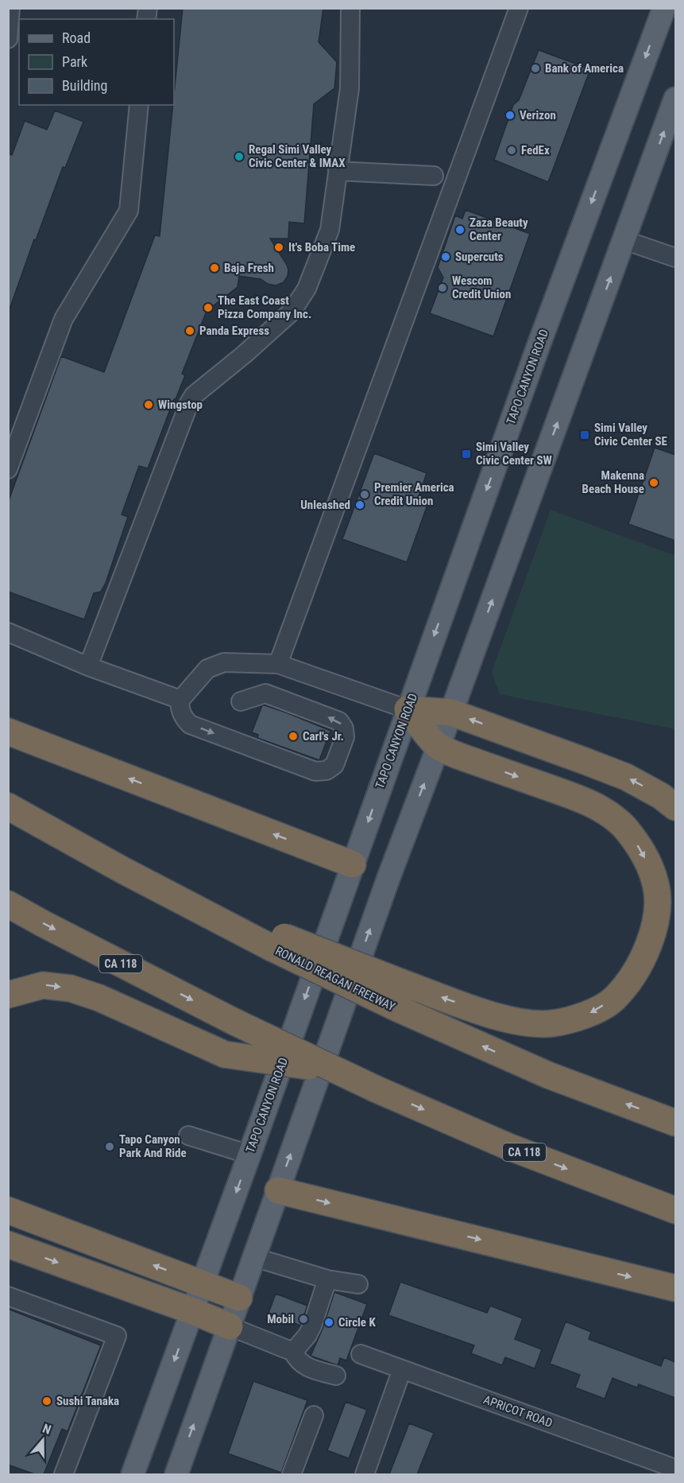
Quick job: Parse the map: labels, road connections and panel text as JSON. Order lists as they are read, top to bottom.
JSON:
{
  "streets": {
    "highway": ["CA 118", "RONALD REAGAN FREEWAY"],
    "main road": ["TAPO CANYON ROAD"],
    "street": ["APRICOT ROAD"]
  },
  "places": {
    "other": [
      "Bank of America",
      "Verizon",
      "FedEx",
      "Regal Simi Valley Civic Center & IMAX",
      "Zaza Beauty Center",
      "It's Boba Time",
      "Supercuts",
      "Baja Fresh",
      "Wescom Credit Union",
      "The East Coast Pizza Company Inc.",
      "Panda Express",
      "Wingstop",
      "Makenna Beach House",
      "Premier America Credit Union",
      "Unleashed",
      "Carl's Jr.",
      "Tapo Canyon Park And Ride",
      "Mobil",
      "Circle K",
      "Sushi Tanaka"
    ],
    "transit": ["Simi Valley Civic Center SE", "Simi Valley Civic Center SW"]
  },
  "legend": ["Road", "Park", "Building"],
  "north": "top"
}
